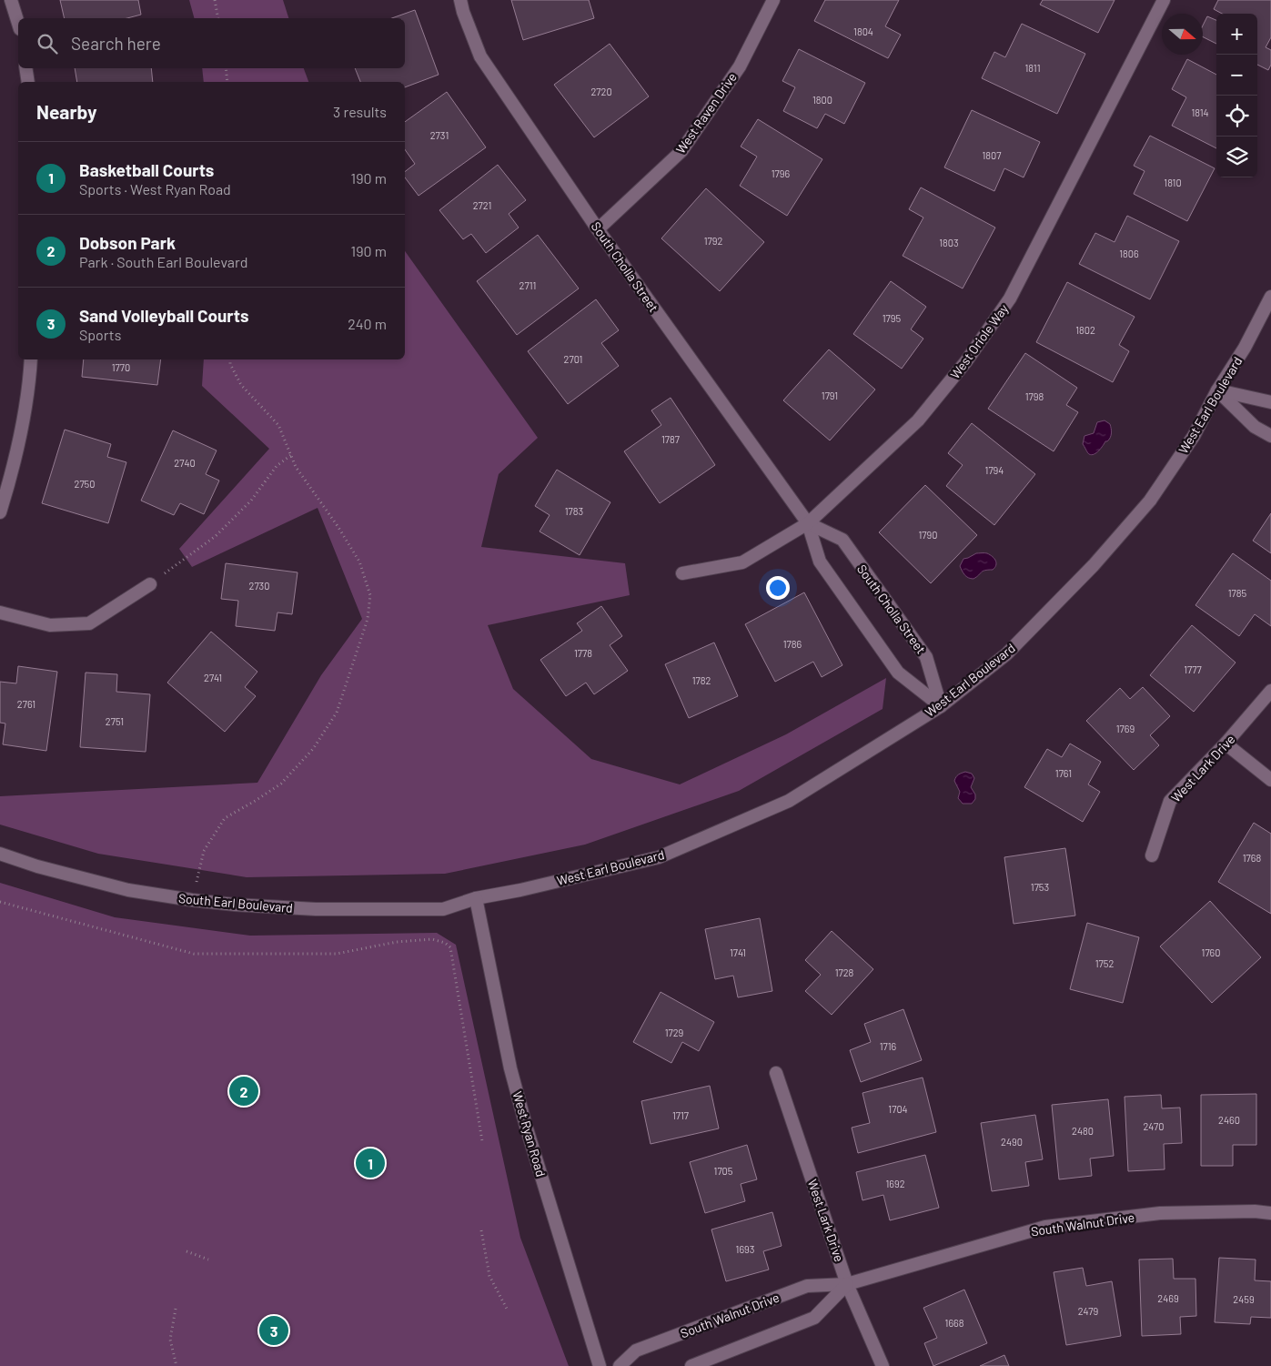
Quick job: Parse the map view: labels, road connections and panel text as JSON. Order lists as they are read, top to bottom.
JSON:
{
  "streets": {
    "street": [
      "West Raven Drive",
      "South Cholla Street",
      "West Oriole Way",
      "West Earl Boulevard",
      "West Lark Drive",
      "South Earl Boulevard",
      "West Ryan Road",
      "South Walnut Drive"
    ]
  },
  "crossings": [
    ["West Raven Drive", "South Cholla Street"],
    ["South Cholla Street", "West Oriole Way"],
    ["South Cholla Street", "West Earl Boulevard"],
    ["West Earl Boulevard", "South Earl Boulevard"],
    ["West Earl Boulevard", "West Ryan Road"],
    ["West Lark Drive", "South Walnut Drive"],
    ["South Earl Boulevard", "West Ryan Road"]
  ],
  "house_numbers": [
    "1804",
    "1811",
    "2720",
    "1800",
    "1814",
    "2731",
    "1807",
    "1796",
    "1810",
    "2721",
    "1792",
    "1803",
    "1806",
    "2711",
    "1795",
    "1802",
    "2701",
    "1770",
    "1791",
    "1798",
    "1787",
    "2740",
    "1794",
    "2750",
    "1783",
    "1790",
    "2730",
    "1785",
    "1786",
    "1778",
    "1777",
    "2741",
    "1782",
    "2761",
    "2751",
    "1769",
    "1761",
    "1768",
    "1753",
    "1741",
    "1760",
    "1752",
    "1728",
    "1729",
    "1716",
    "1704",
    "1717",
    "2460",
    "2470",
    "2480",
    "2490",
    "1705",
    "1692",
    "1693",
    "2469",
    "2459",
    "2479",
    "1668"
  ],
  "north": "right",
  "page": {
    "map_buttons": ["+", "−"],
    "search": "Search here",
    "heading": ["Nearby", "3 results"],
    "list": [
      {
        "mark": "1",
        "name": "Basketball Courts",
        "note": "Sports · West Ryan Road",
        "value": "190 m"
      },
      {
        "mark": "2",
        "name": "Dobson Park",
        "note": "Park · South Earl Boulevard",
        "value": "190 m"
      },
      {
        "mark": "3",
        "name": "Sand Volleyball Courts",
        "note": "Sports",
        "value": "240 m"
      }
    ],
    "pins": ["2", "1", "3"]
  }
}
